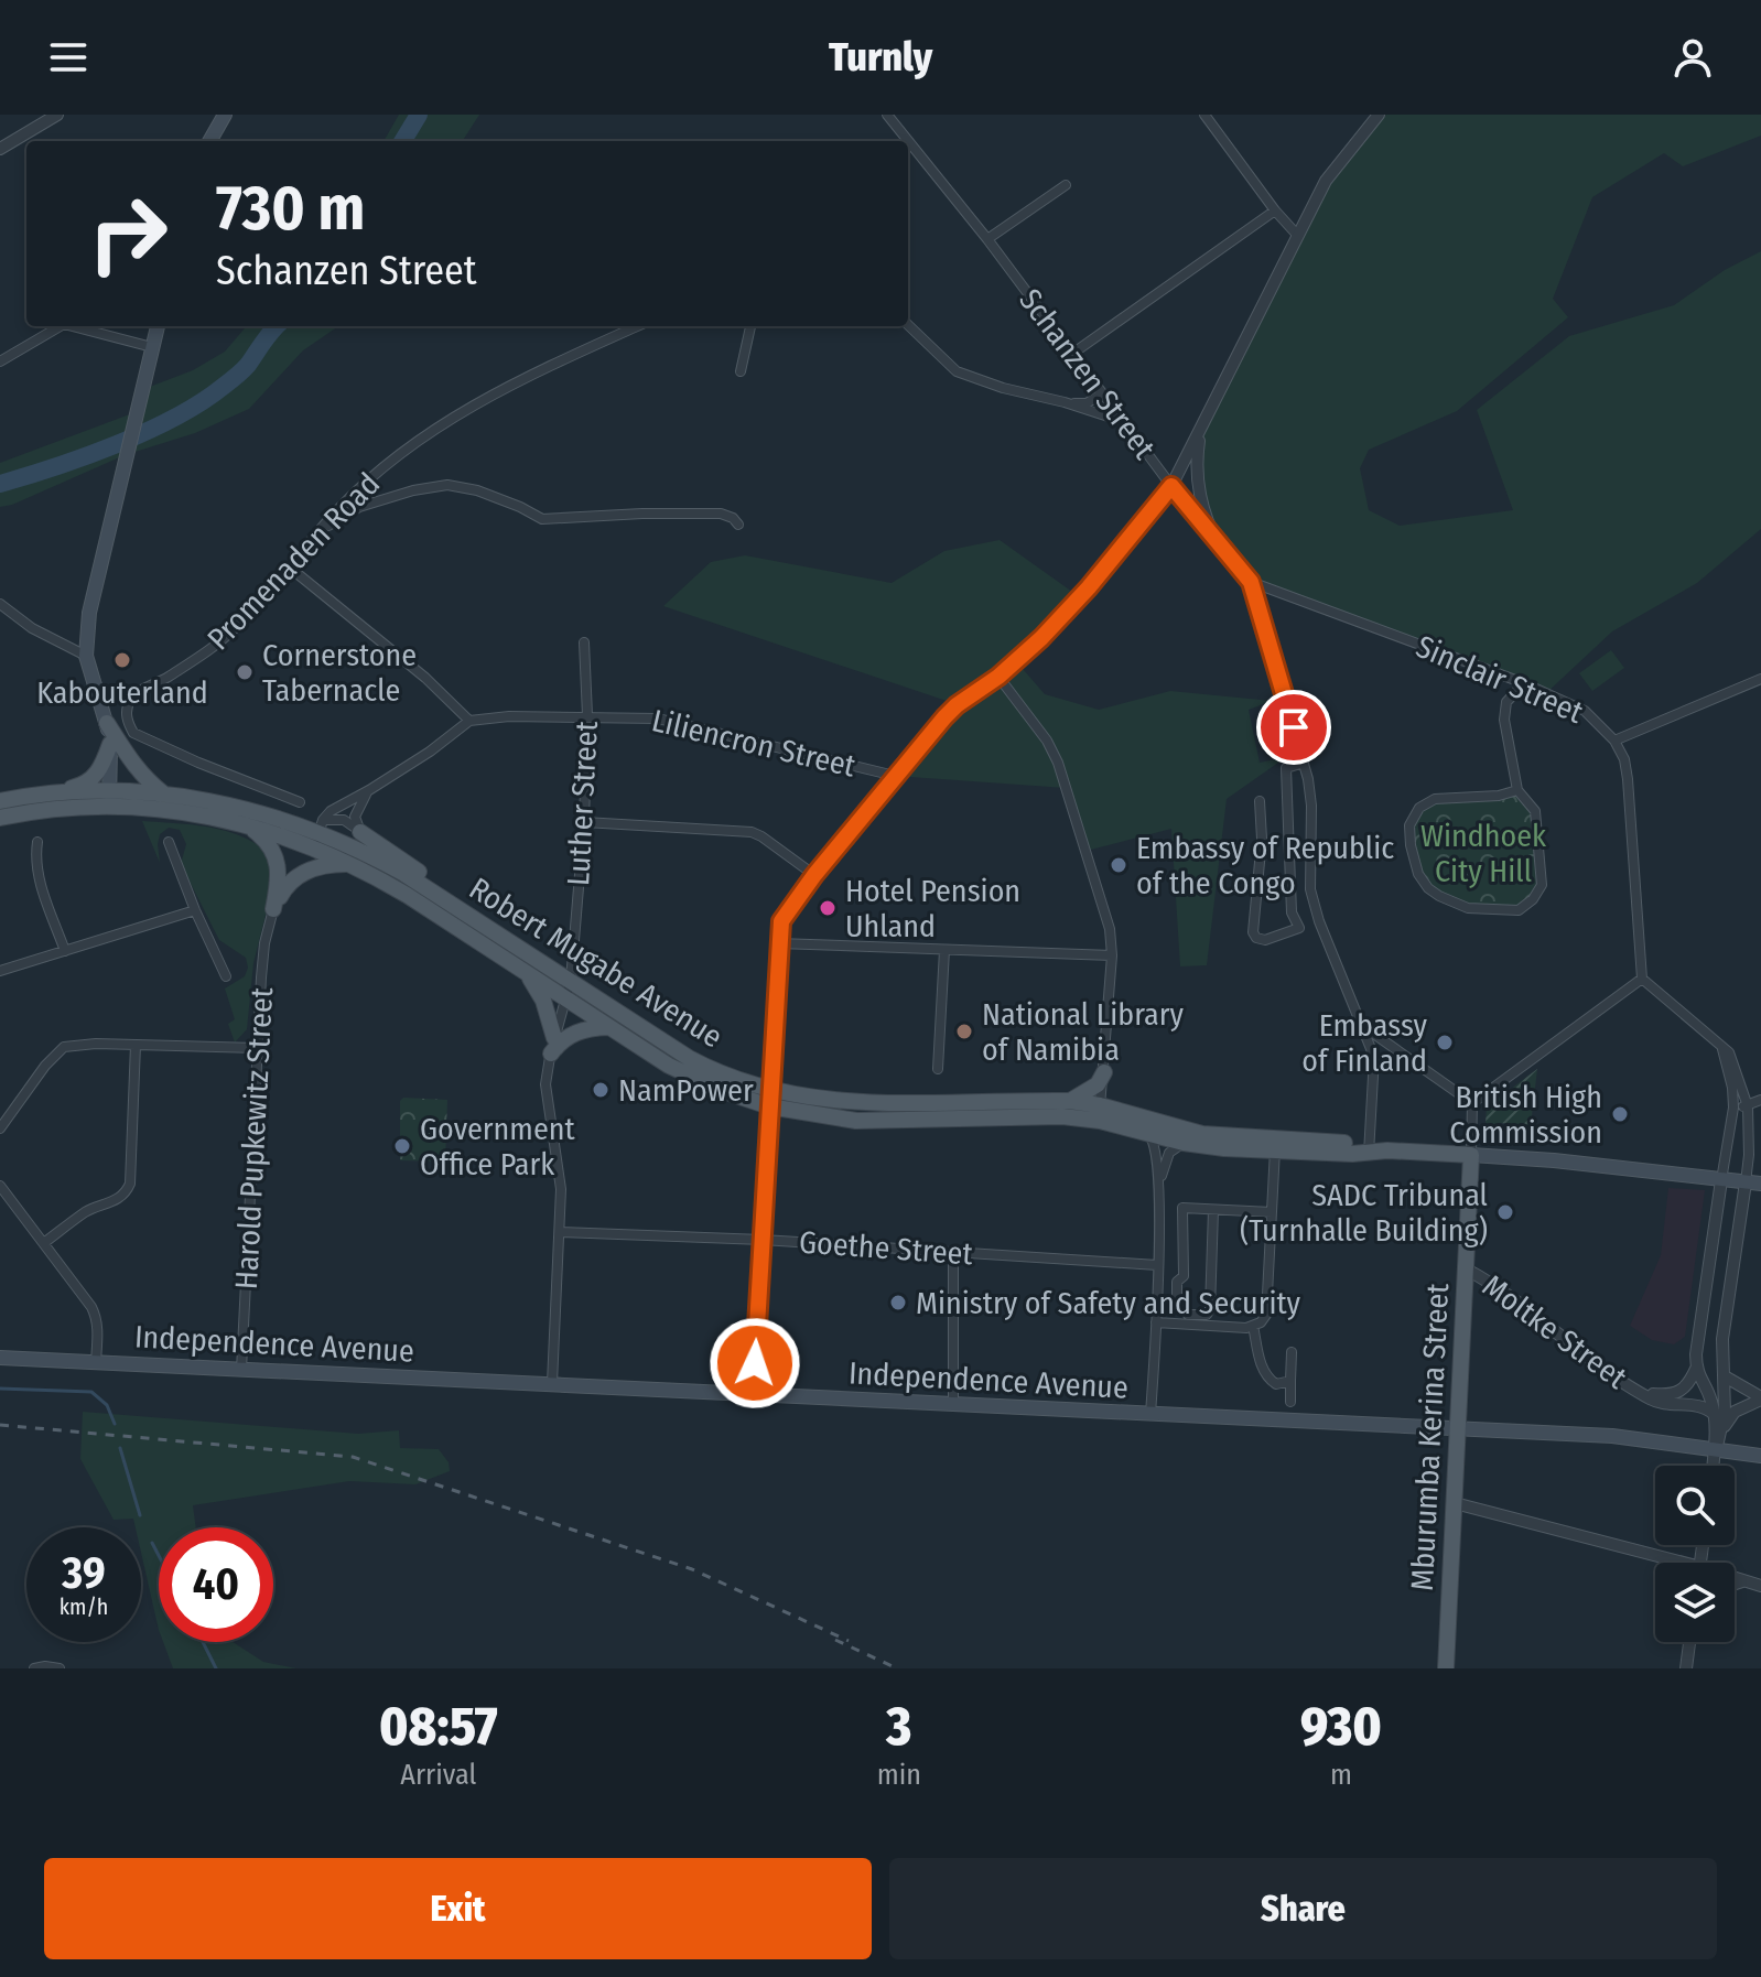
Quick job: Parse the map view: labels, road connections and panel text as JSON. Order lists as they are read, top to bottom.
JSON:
{
  "streets": {
    "main road": ["Robert Mugabe Avenue", "Independence Avenue", "Mburumba Kerina Street"],
    "street": [
      "Schanzen Street",
      "Promenaden Road",
      "Sinclair Street",
      "Liliencron Street",
      "Luther Street",
      "Harold Pupkewitz Street",
      "Goethe Street",
      "Moltke Street"
    ]
  },
  "crossings": [
    ["Schanzen Street", "Sinclair Street"],
    ["Schanzen Street", "Robert Mugabe Avenue"],
    ["Liliencron Street", "Luther Street"],
    ["Luther Street", "Robert Mugabe Avenue"],
    ["Luther Street", "Goethe Street"],
    ["Luther Street", "Independence Avenue"],
    ["Robert Mugabe Avenue", "Mburumba Kerina Street"],
    ["Harold Pupkewitz Street", "Independence Avenue"],
    ["Moltke Street", "Mburumba Kerina Street"],
    ["Independence Avenue", "Mburumba Kerina Street"]
  ],
  "parks": ["Windhoek City Hill"],
  "places": [
    "Kabouterland",
    "Cornerstone Tabernacle",
    "Embassy of Republic of the Congo",
    "Hotel Pension Uhland",
    "National Library of Namibia",
    "Embassy of Finland",
    "NamPower",
    "British High Commission",
    "Government Office Park",
    "SADC Tribunal (Turnhalle Building)",
    "Ministry of Safety and Security"
  ],
  "page": {
    "header": "Turnly",
    "turn": ["730 m", "Schanzen Street"],
    "speed": "39 km/h",
    "limit": "40",
    "eta": [
      "08:57",
      "Arrival",
      "3",
      "min",
      "930",
      "m"
    ],
    "buttons": ["Exit", "Share"]
  }
}
